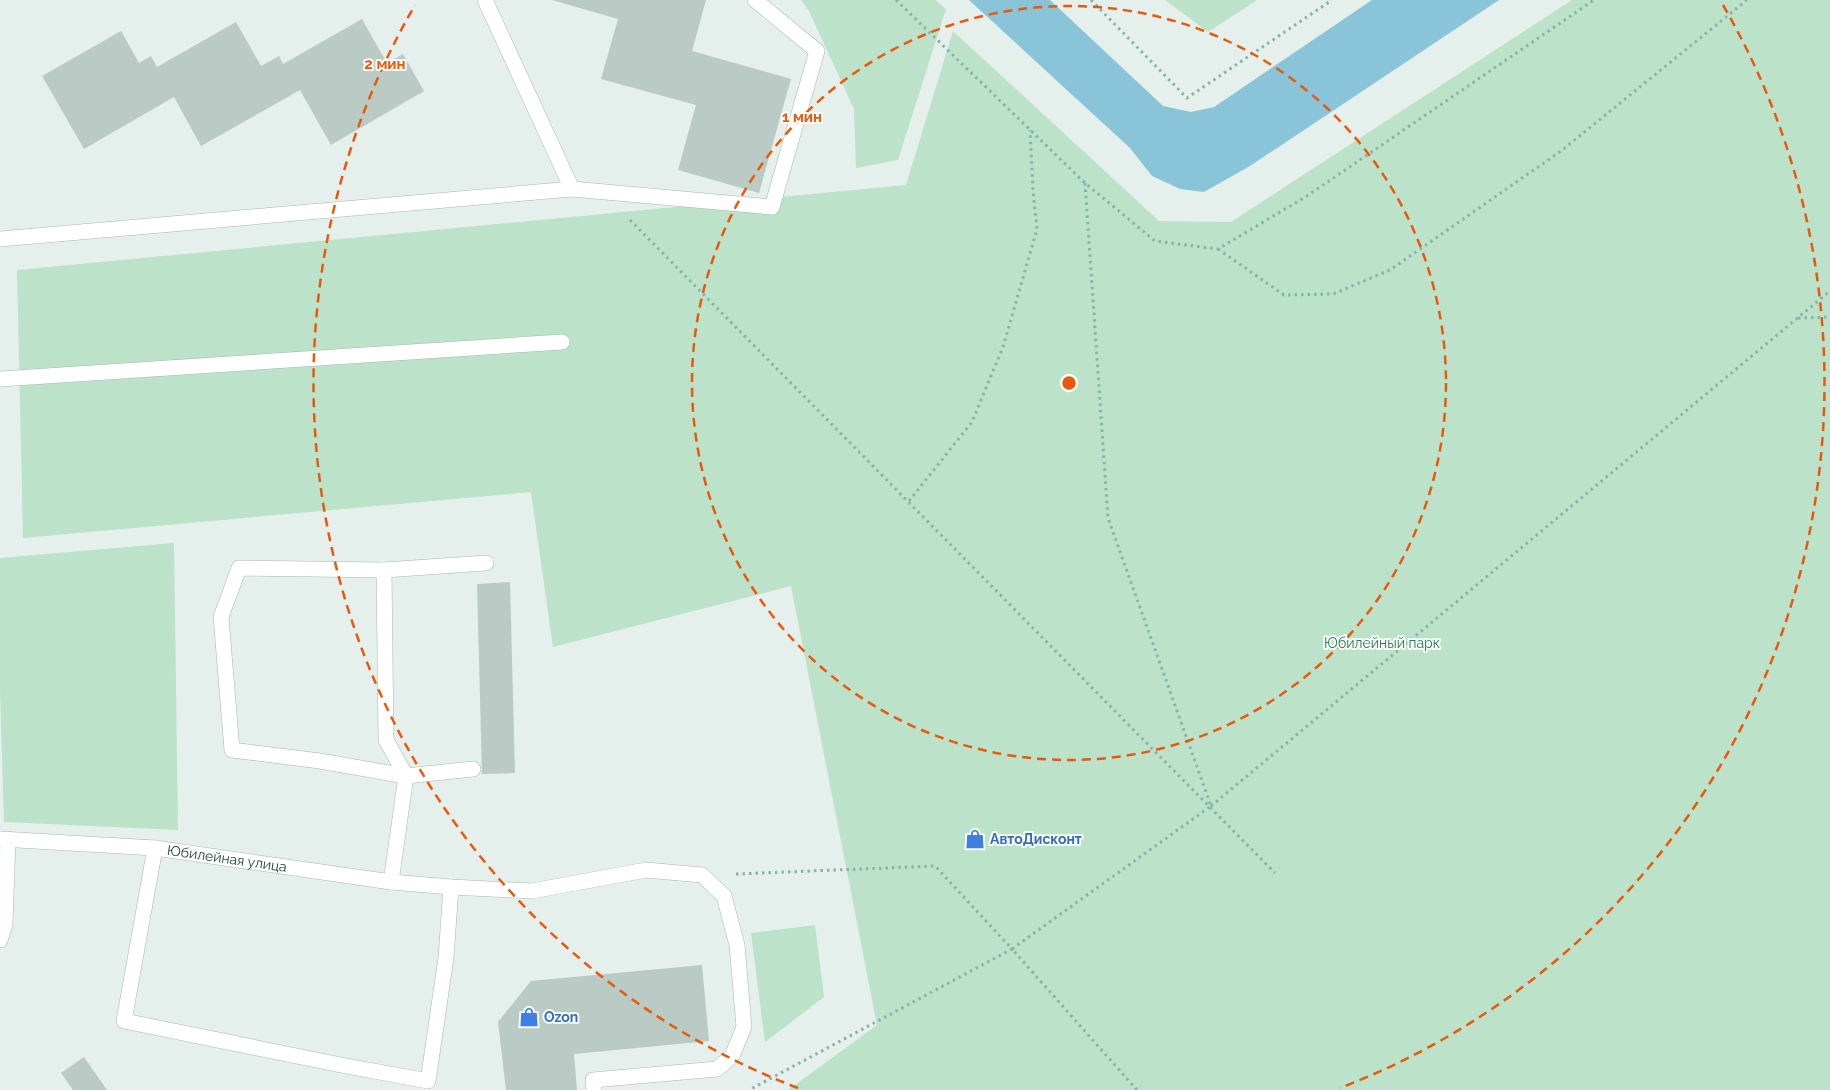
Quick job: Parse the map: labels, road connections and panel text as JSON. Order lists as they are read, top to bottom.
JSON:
{
  "streets": {
    "street": ["Юбилейная улица"]
  },
  "parks": ["Юбилейный парк"],
  "places": {
    "shop": ["АвтоДисконт", "Ozon"]
  },
  "rings": ["2 мин", "1 мин"]
}
